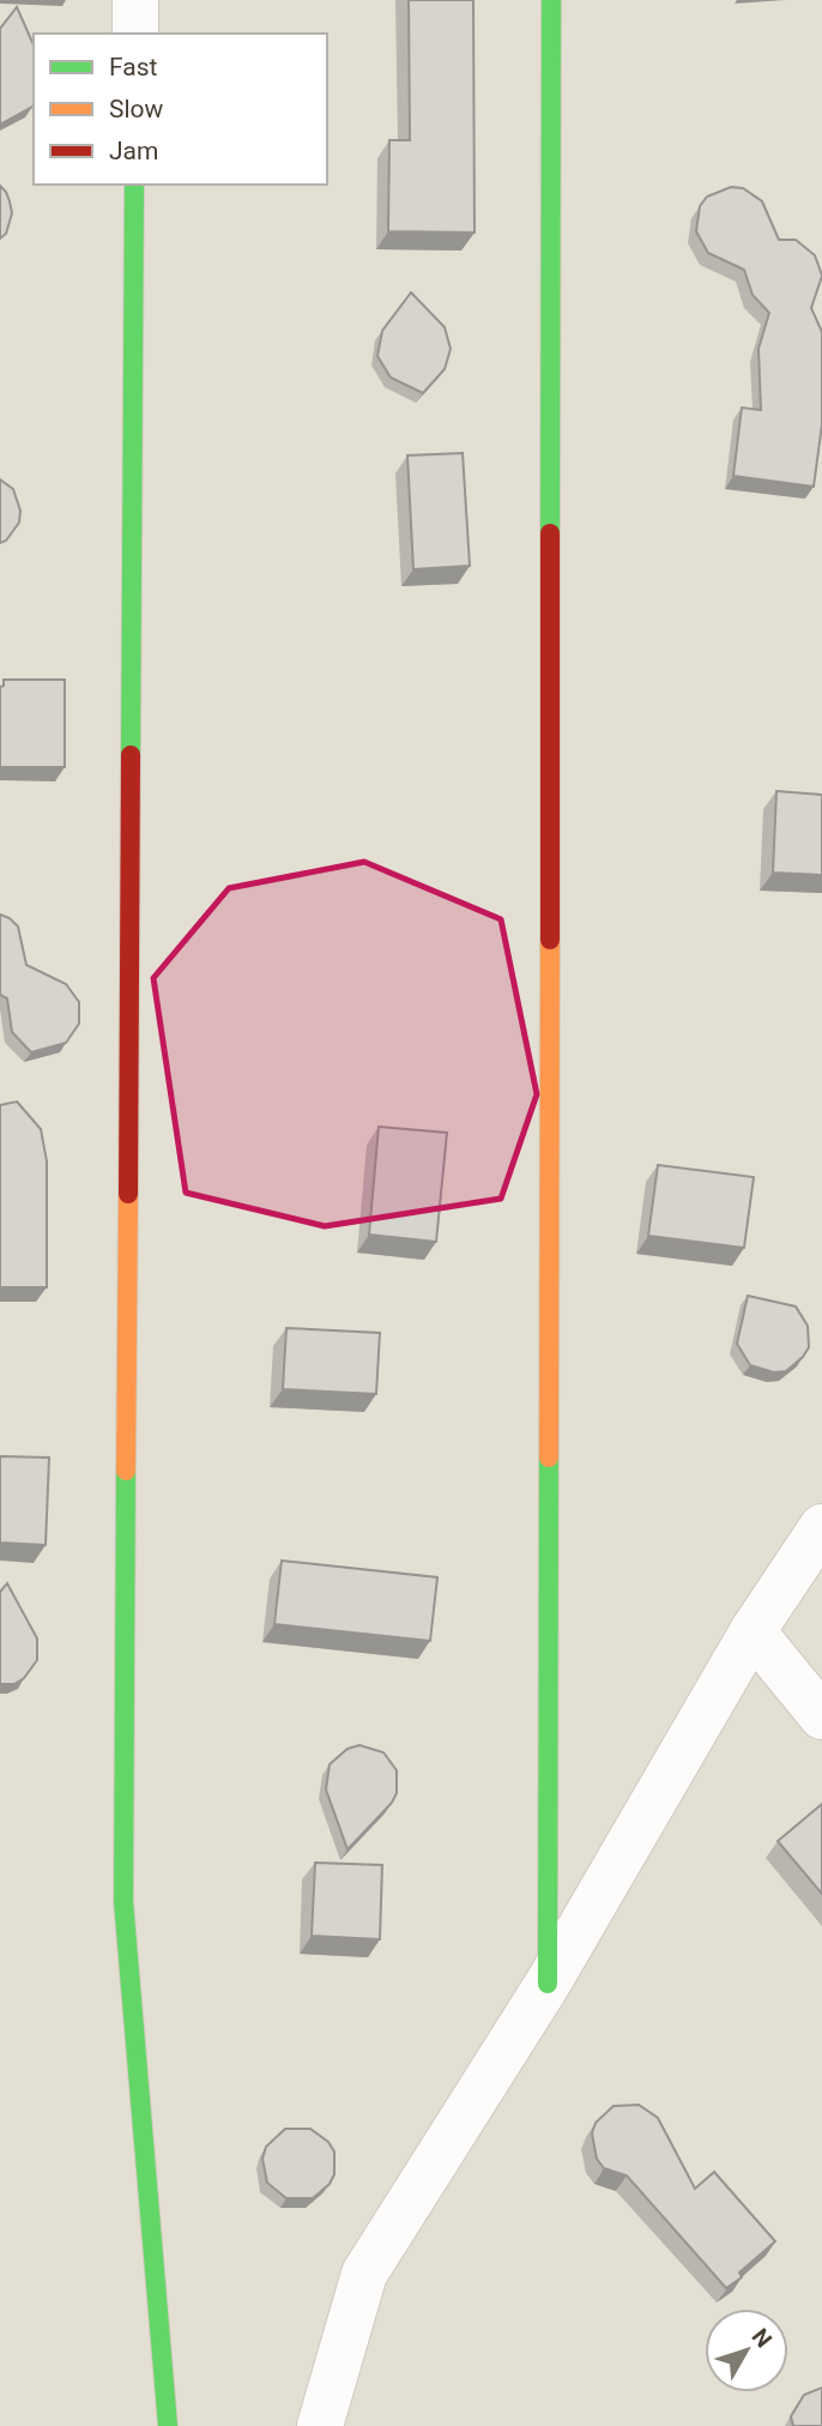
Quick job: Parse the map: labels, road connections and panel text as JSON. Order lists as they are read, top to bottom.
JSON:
{
  "legend": ["Fast", "Slow", "Jam"],
  "north": "top right"
}
